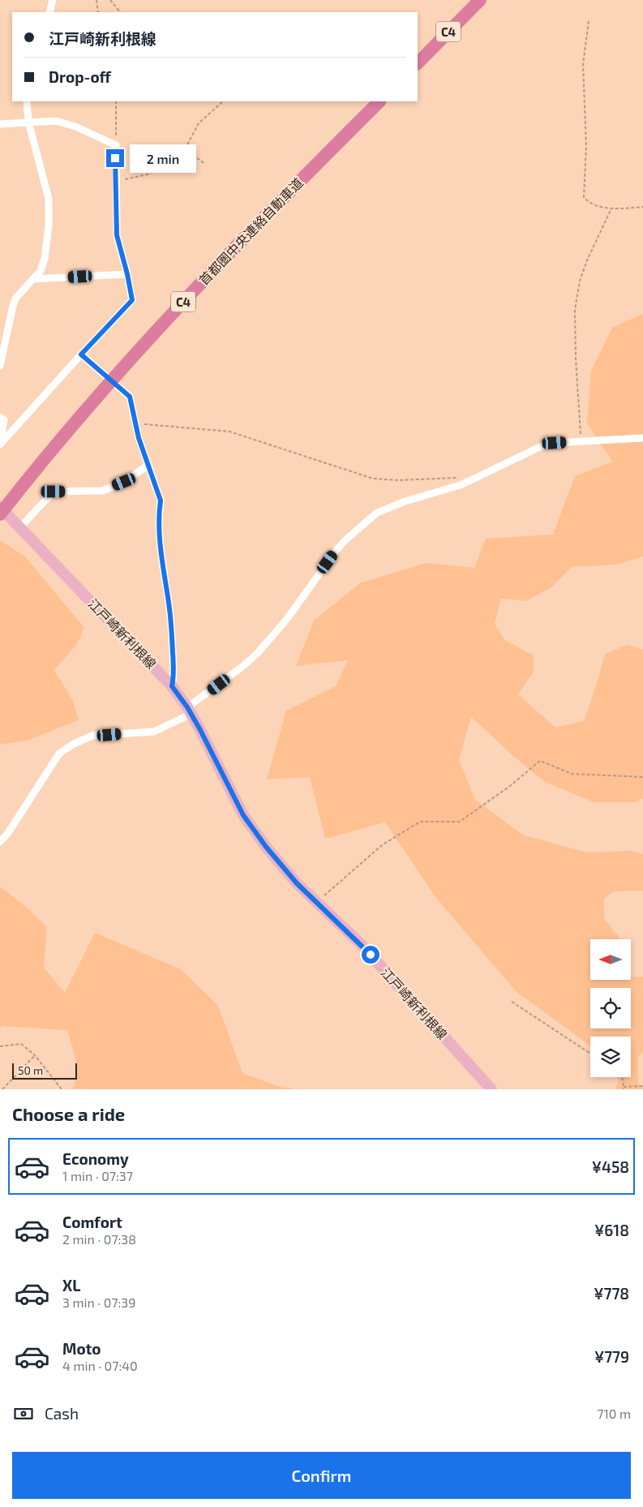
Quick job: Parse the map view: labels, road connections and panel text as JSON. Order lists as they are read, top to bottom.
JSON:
{
  "streets": {
    "highway": ["C4", "首都圏中央連絡自動車道"],
    "main road": ["江戸崎新利根線"]
  },
  "scale_bar": "50 m",
  "north": "left",
  "page": {
    "banner": ["江戸崎新利根線", "Drop-off"],
    "bubble": "2 min",
    "scale": "50 m",
    "heading": "Choose a ride",
    "list": [
      {
        "name": "Economy",
        "note": "1 min · 07:37",
        "value": "¥458"
      },
      {
        "name": "Comfort",
        "note": "2 min · 07:38",
        "value": "¥618"
      },
      {
        "name": "XL",
        "note": "3 min · 07:39",
        "value": "¥778"
      },
      {
        "name": "Moto",
        "note": "4 min · 07:40",
        "value": "¥779"
      }
    ],
    "pay": ["Cash", "710 m"],
    "buttons": "Confirm"
  }
}
